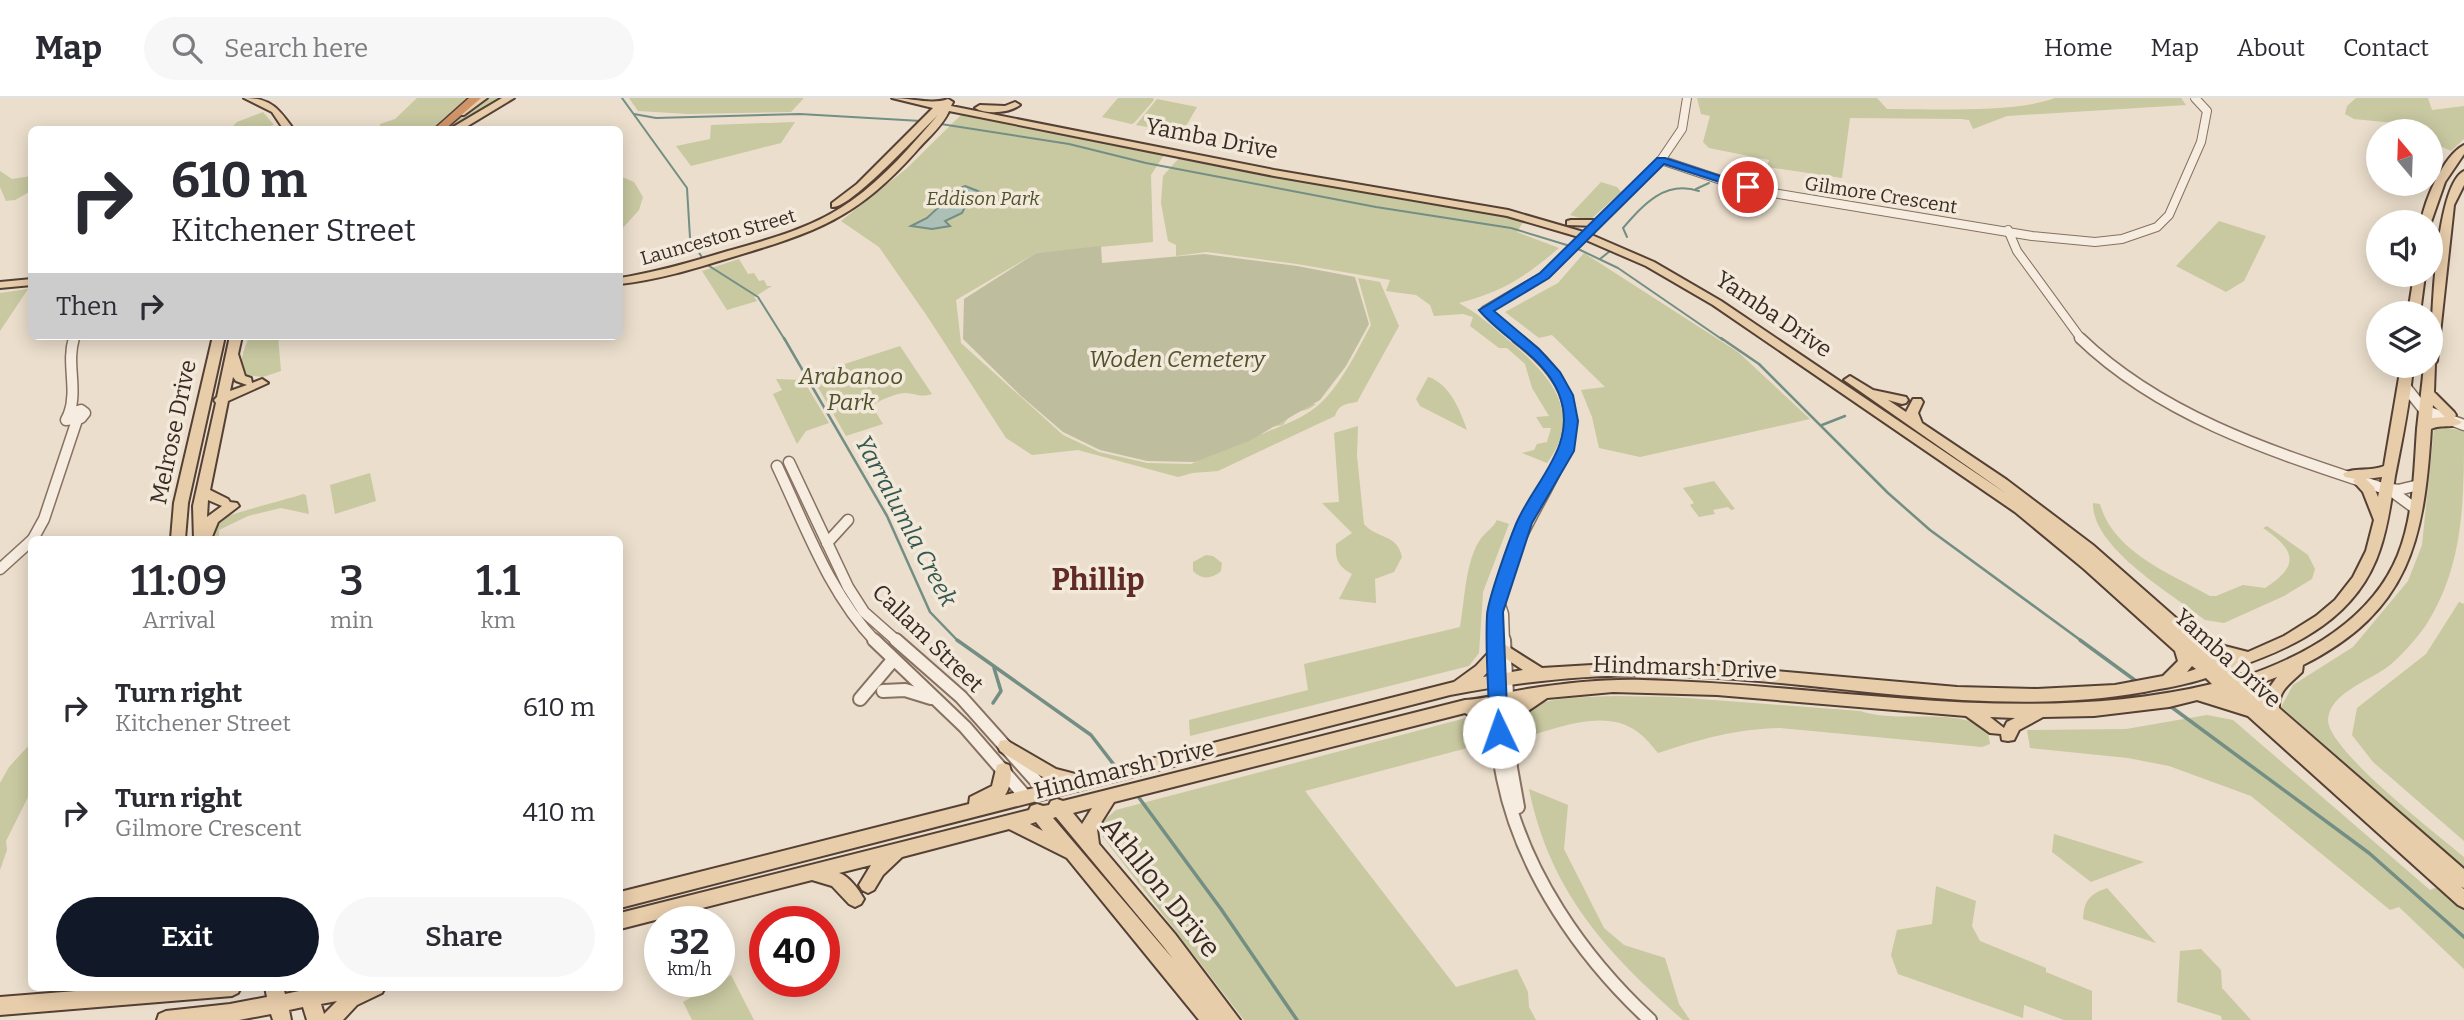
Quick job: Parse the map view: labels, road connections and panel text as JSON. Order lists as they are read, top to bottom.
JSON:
{
  "streets": {
    "main road": [
      "Yamba Drive",
      "Launceston Street",
      "Melrose Drive",
      "Hindmarsh Drive",
      "Athllon Drive"
    ],
    "street": ["Gilmore Crescent", "Callam Street"]
  },
  "crossings": [
    ["Yamba Drive", "Launceston Street"],
    ["Yamba Drive", "Hindmarsh Drive"],
    ["Callam Street", "Hindmarsh Drive"],
    ["Callam Street", "Athllon Drive"],
    ["Hindmarsh Drive", "Athllon Drive"]
  ],
  "districts": ["Phillip"],
  "water": ["Yarralumla Creek"],
  "parks": ["Eddison Park", "Woden Cemetery", "Arabanoo Park"],
  "north": "top",
  "page": {
    "header": "Map",
    "search": "Search here",
    "nav": [
      "Home",
      "Map",
      "About",
      "Contact"
    ],
    "turn": ["610 m", "Kitchener Street"],
    "then": "Then",
    "eta": [
      "11:09",
      "Arrival",
      "3",
      "min",
      "1.1",
      "km"
    ],
    "list": [
      {
        "name": "Turn right",
        "note": "Kitchener Street",
        "value": "610 m"
      },
      {
        "name": "Turn right",
        "note": "Gilmore Crescent",
        "value": "410 m"
      }
    ],
    "buttons": ["Exit", "Share"],
    "speed": "32 km/h",
    "limit": "40"
  }
}
